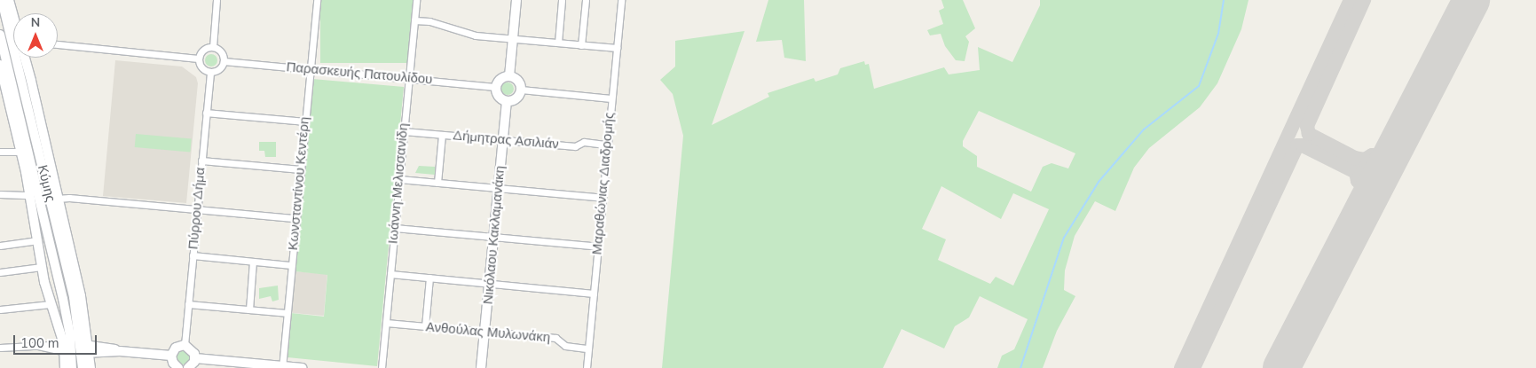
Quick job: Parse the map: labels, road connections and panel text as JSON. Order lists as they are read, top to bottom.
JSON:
{
  "streets": {
    "street": [
      "Παρασκευής Πατουλίδου",
      "Δήμητρας Ασιλιάν",
      "Κύμης",
      "Κωνσταντίνου Κεντέρη",
      "Ιωάννη Μελισσανίδη",
      "Μαραθώνιας Διαδρομής",
      "Πύρρου Δήμα",
      "Νικόλαου Κακλαμανάκη",
      "Ανθούλας Μυλωνάκη"
    ]
  },
  "crossings": [
    ["Παρασκευής Πατουλίδου", "Κωνσταντίνου Κεντέρη"],
    ["Παρασκευής Πατουλίδου", "Ιωάννη Μελισσανίδη"],
    ["Παρασκευής Πατουλίδου", "Πύρρου Δήμα"],
    ["Παρασκευής Πατουλίδου", "Νικόλαου Κακλαμανάκη"],
    ["Δήμητρας Ασιλιάν", "Ιωάννη Μελισσανίδη"],
    ["Δήμητρας Ασιλιάν", "Μαραθώνιας Διαδρομής"],
    ["Δήμητρας Ασιλιάν", "Νικόλαου Κακλαμανάκη"],
    ["Ιωάννη Μελισσανίδη", "Ανθούλας Μυλωνάκη"],
    ["Μαραθώνιας Διαδρομής", "Ανθούλας Μυλωνάκη"],
    ["Νικόλαου Κακλαμανάκη", "Ανθούλας Μυλωνάκη"]
  ],
  "scale_bar": "100 m",
  "north": "top"
}
